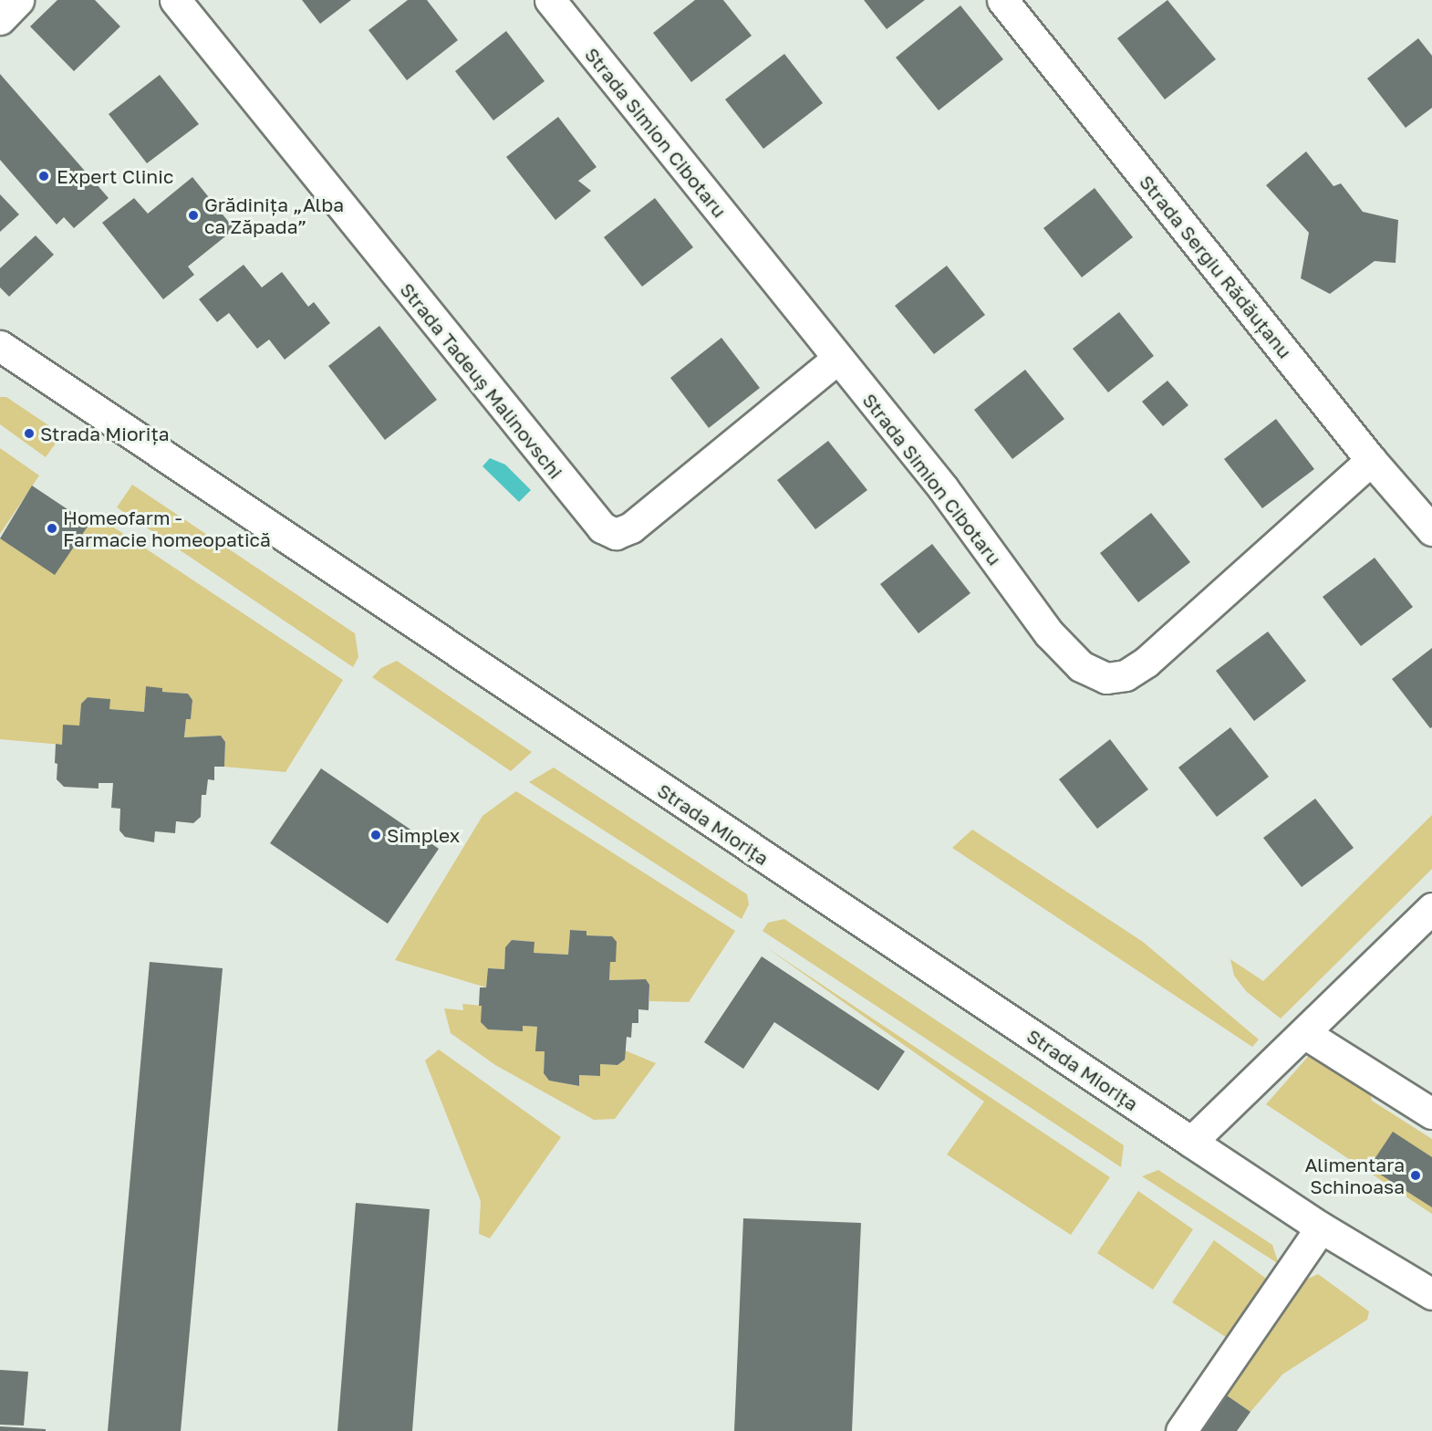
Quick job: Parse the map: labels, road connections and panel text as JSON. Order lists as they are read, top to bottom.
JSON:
{
  "streets": {
    "street": [
      "Strada Simion Cibotaru",
      "Strada Sergiu Rădăuțanu",
      "Strada Tadeuș Malinovschi",
      "Strada Miorița"
    ]
  },
  "crossings": [
    ["Strada Simion Cibotaru", "Strada Sergiu Rădăuțanu"],
    ["Strada Simion Cibotaru", "Strada Tadeuș Malinovschi"]
  ],
  "places": [
    "Expert Clinic",
    "Grădinița „Alba ca Zăpada”",
    "Strada Miorița",
    "Homeofarm - Farmacie homeopatică",
    "Simplex",
    "Alimentara Schinoasa"
  ]
}
